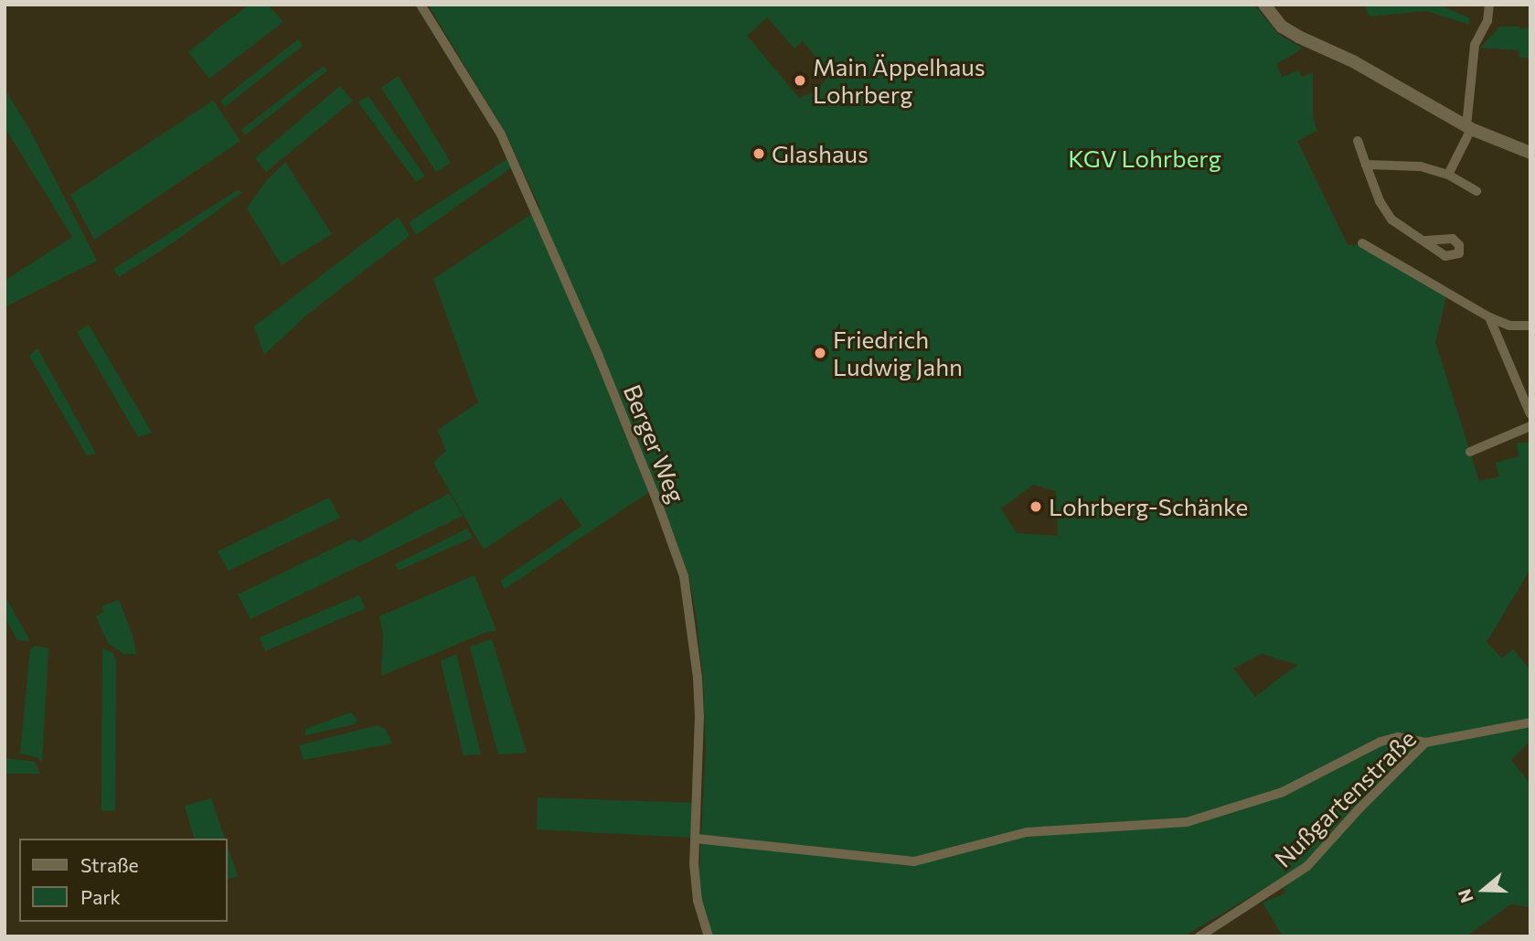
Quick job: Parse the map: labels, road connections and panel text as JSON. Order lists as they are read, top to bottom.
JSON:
{
  "streets": {
    "street": ["Berger Weg", "Nußgartenstraße"]
  },
  "parks": ["KGV Lohrberg"],
  "places": [
    "Main Äppelhaus Lohrberg",
    "Glashaus",
    "Friedrich Ludwig Jahn",
    "Lohrberg-Schänke"
  ],
  "legend": ["Straße", "Park"],
  "north": "left"
}
